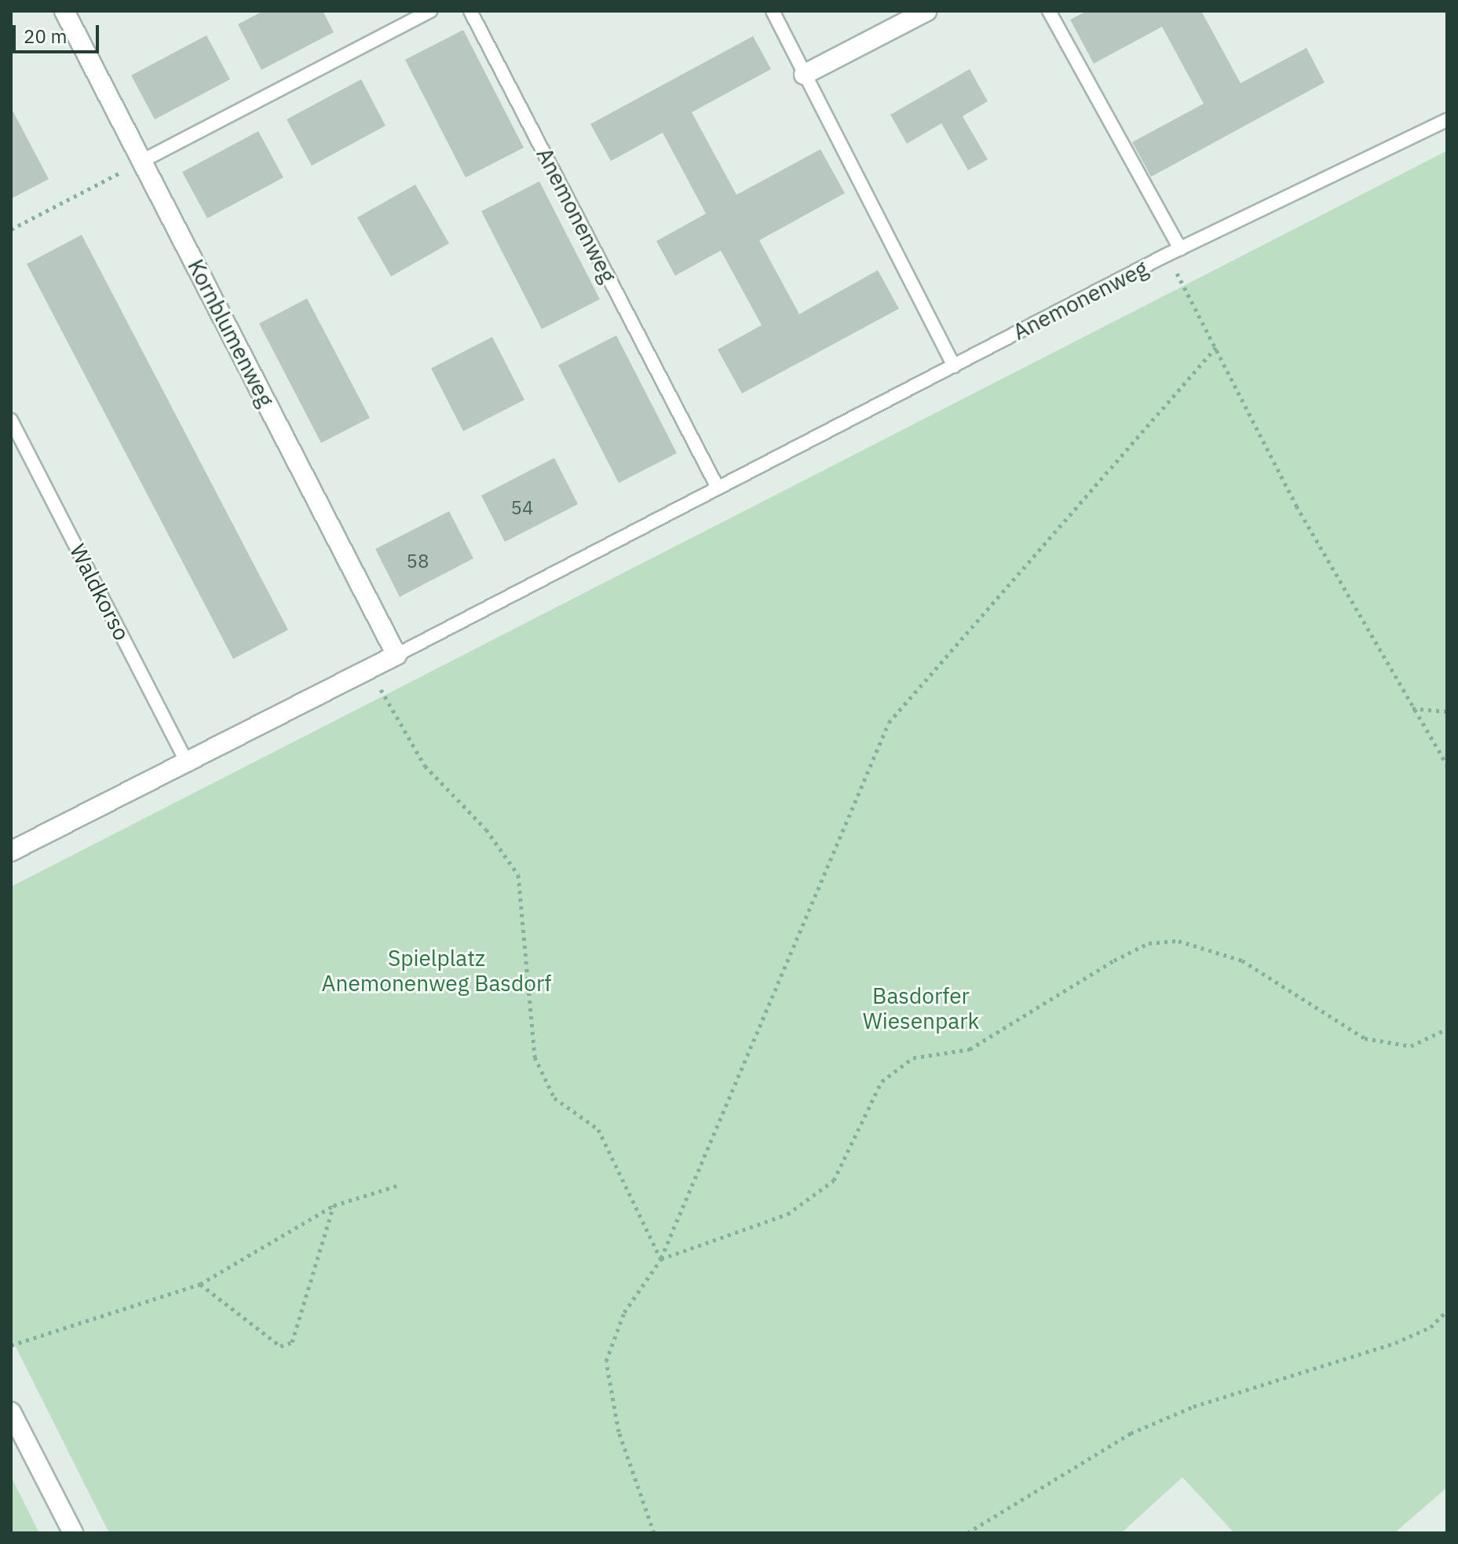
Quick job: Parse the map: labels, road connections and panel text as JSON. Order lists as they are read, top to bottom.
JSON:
{
  "streets": {
    "street": ["Kornblumenweg"],
    "lane": ["Anemonenweg", "Waldkorso"]
  },
  "crossings": [
    ["Anemonenweg", "Kornblumenweg"]
  ],
  "parks": ["Spielplatz Anemonenweg Basdorf", "Basdorfer Wiesenpark"],
  "house_numbers": ["54", "58"],
  "scale_bar": "20 m"
}
